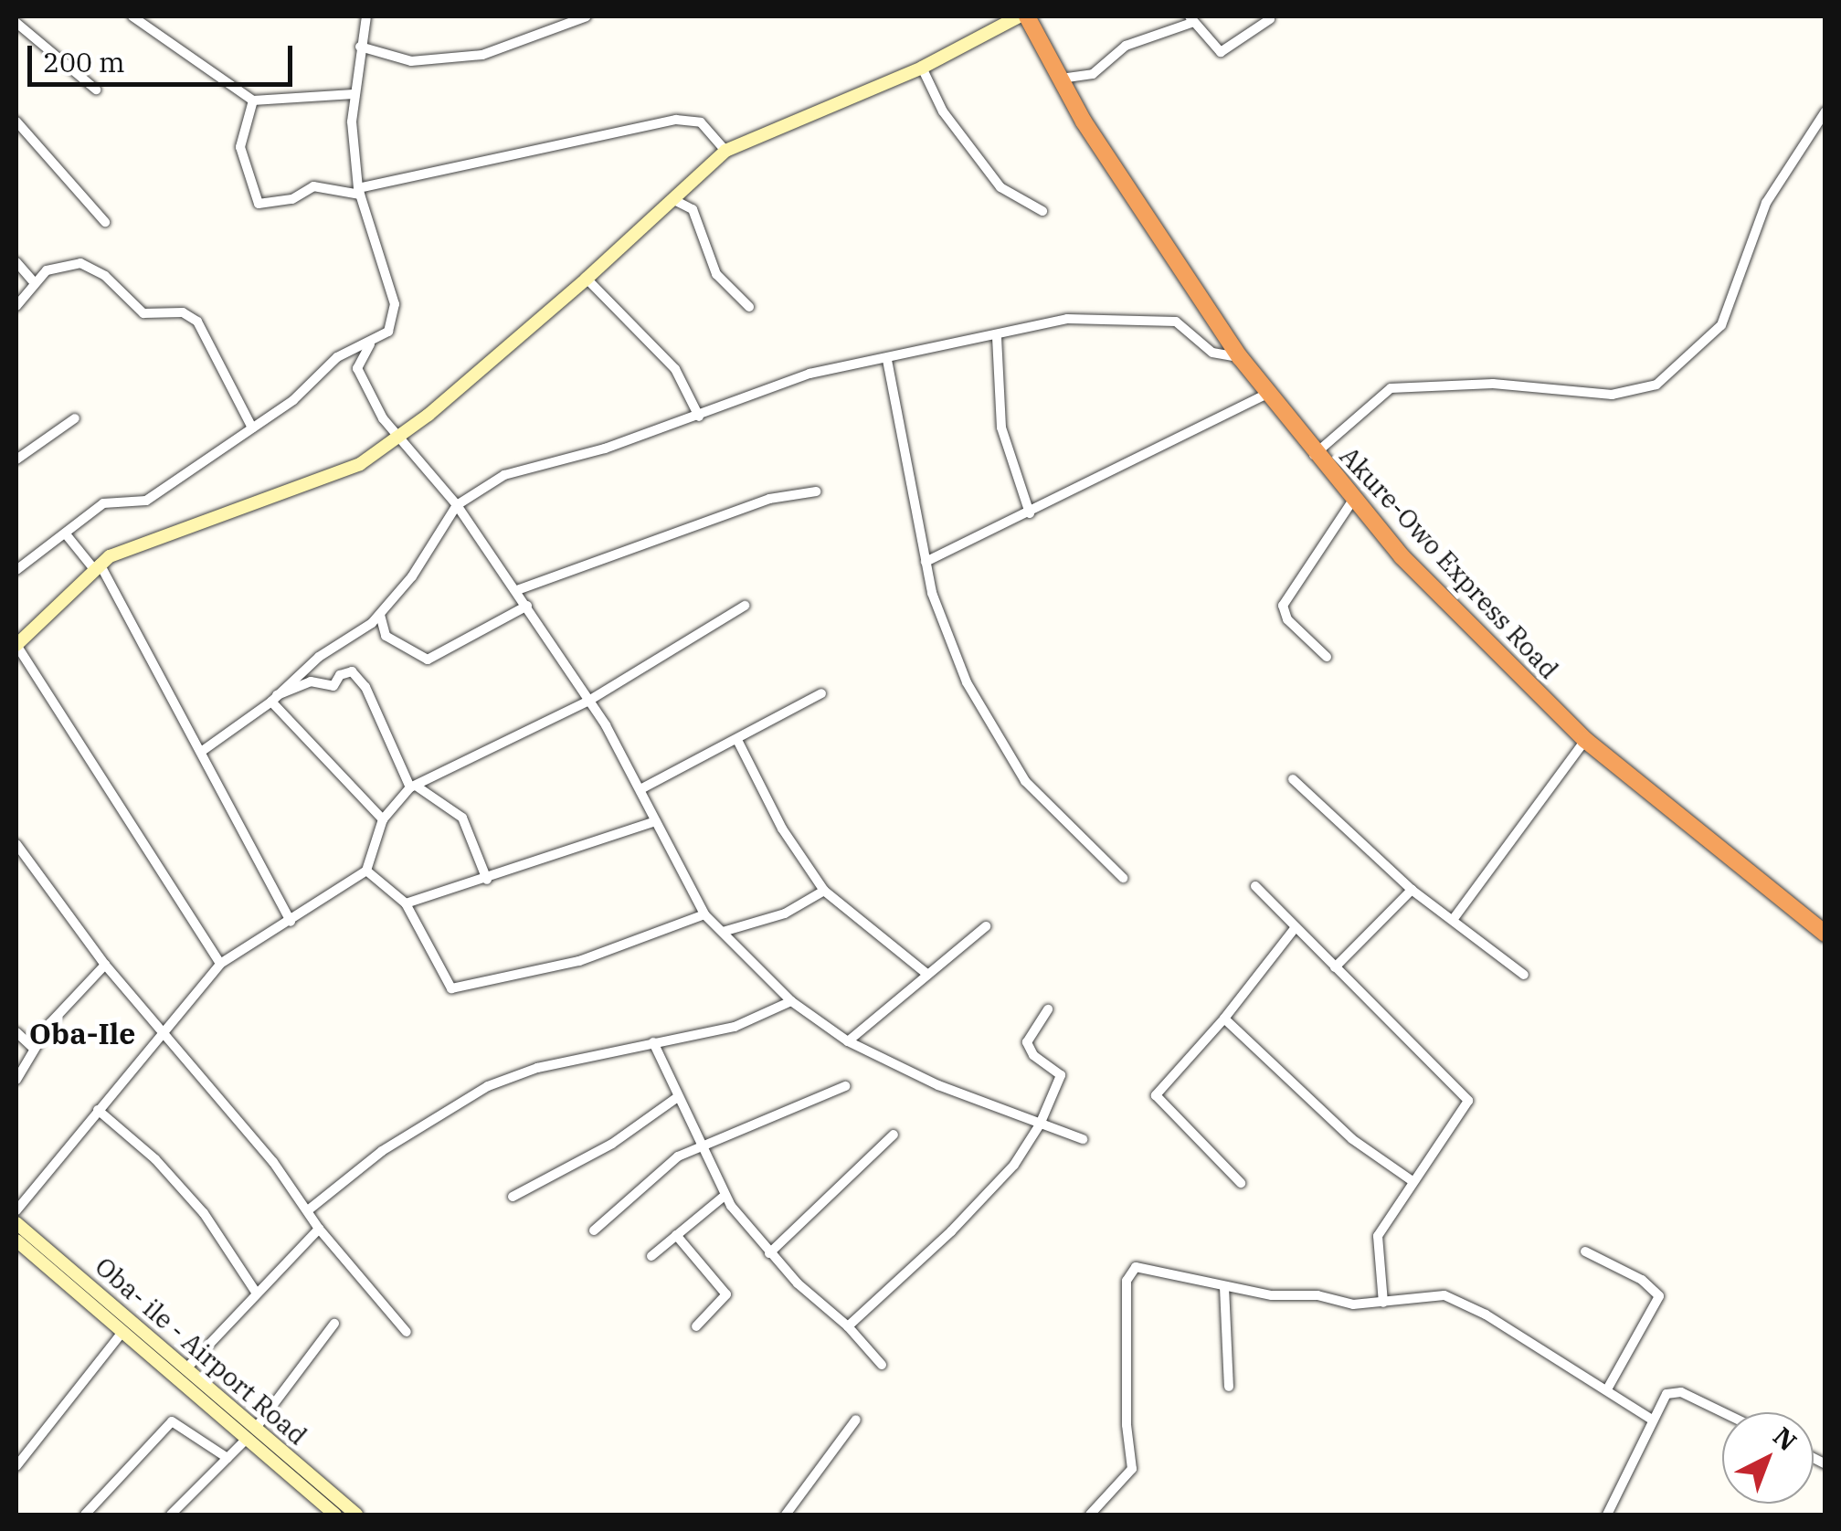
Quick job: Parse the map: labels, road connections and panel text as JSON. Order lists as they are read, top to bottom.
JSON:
{
  "streets": {
    "highway": ["Akure-Owo Express Road"],
    "street": ["Oba- ile - Airport Road"]
  },
  "districts": ["Oba-Ile"],
  "scale_bar": "200 m",
  "north": "top right"
}
